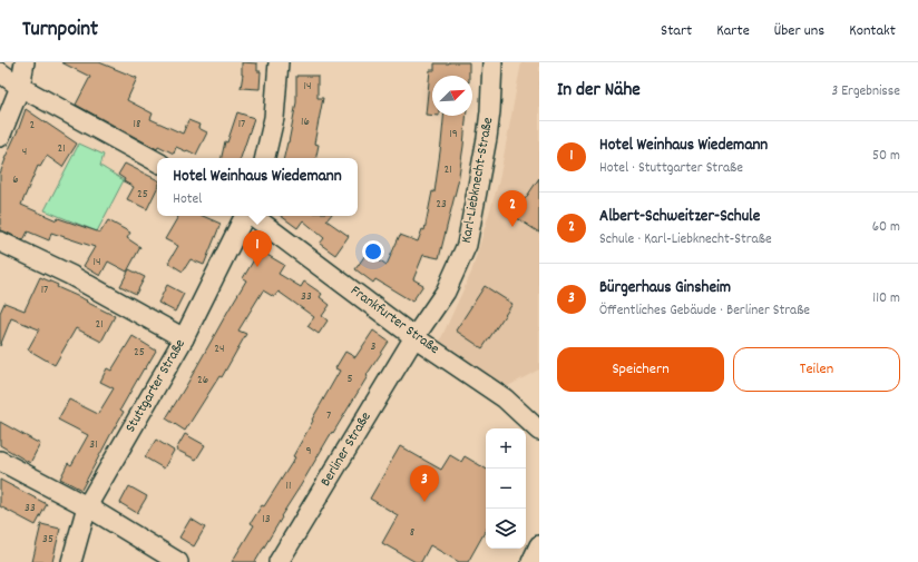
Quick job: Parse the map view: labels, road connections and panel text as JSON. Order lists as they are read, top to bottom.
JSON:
{
  "streets": {
    "street": [
      "Karl-Liebknecht-Straße",
      "Frankfurter Straße",
      "Stuttgarter Straße",
      "Berliner Straße"
    ]
  },
  "crossings": [
    ["Karl-Liebknecht-Straße", "Frankfurter Straße"],
    ["Karl-Liebknecht-Straße", "Berliner Straße"],
    ["Frankfurter Straße", "Berliner Straße"]
  ],
  "house_numbers": [
    "14",
    "16",
    "18",
    "17",
    "2",
    "19",
    "21",
    "4",
    "21",
    "6",
    "25",
    "23",
    "14",
    "17",
    "33",
    "21",
    "3",
    "24",
    "25",
    "5",
    "26",
    "7",
    "31",
    "9",
    "11",
    "33",
    "13",
    "8",
    "35"
  ],
  "north": "top right",
  "page": {
    "header": "Turnpoint",
    "nav": [
      "Start",
      "Karte",
      "Über uns",
      "Kontakt"
    ],
    "heading": ["In der Nähe", "3 Ergebnisse"],
    "list": [
      {
        "mark": "1",
        "name": "Hotel Weinhaus Wiedemann",
        "note": "Hotel · Stuttgarter Straße",
        "value": "50 m"
      },
      {
        "mark": "2",
        "name": "Albert-Schweitzer-Schule",
        "note": "Schule · Karl-Liebknecht-Straße",
        "value": "60 m"
      },
      {
        "mark": "3",
        "name": "Bürgerhaus Ginsheim",
        "note": "Öffentliches Gebäude · Berliner Straße",
        "value": "110 m"
      }
    ],
    "popup": ["Hotel Weinhaus Wiedemann", "Hotel"],
    "pins": ["2", "1", "3"],
    "buttons": ["Speichern", "Teilen"],
    "map_buttons": ["+", "−"]
  }
}
